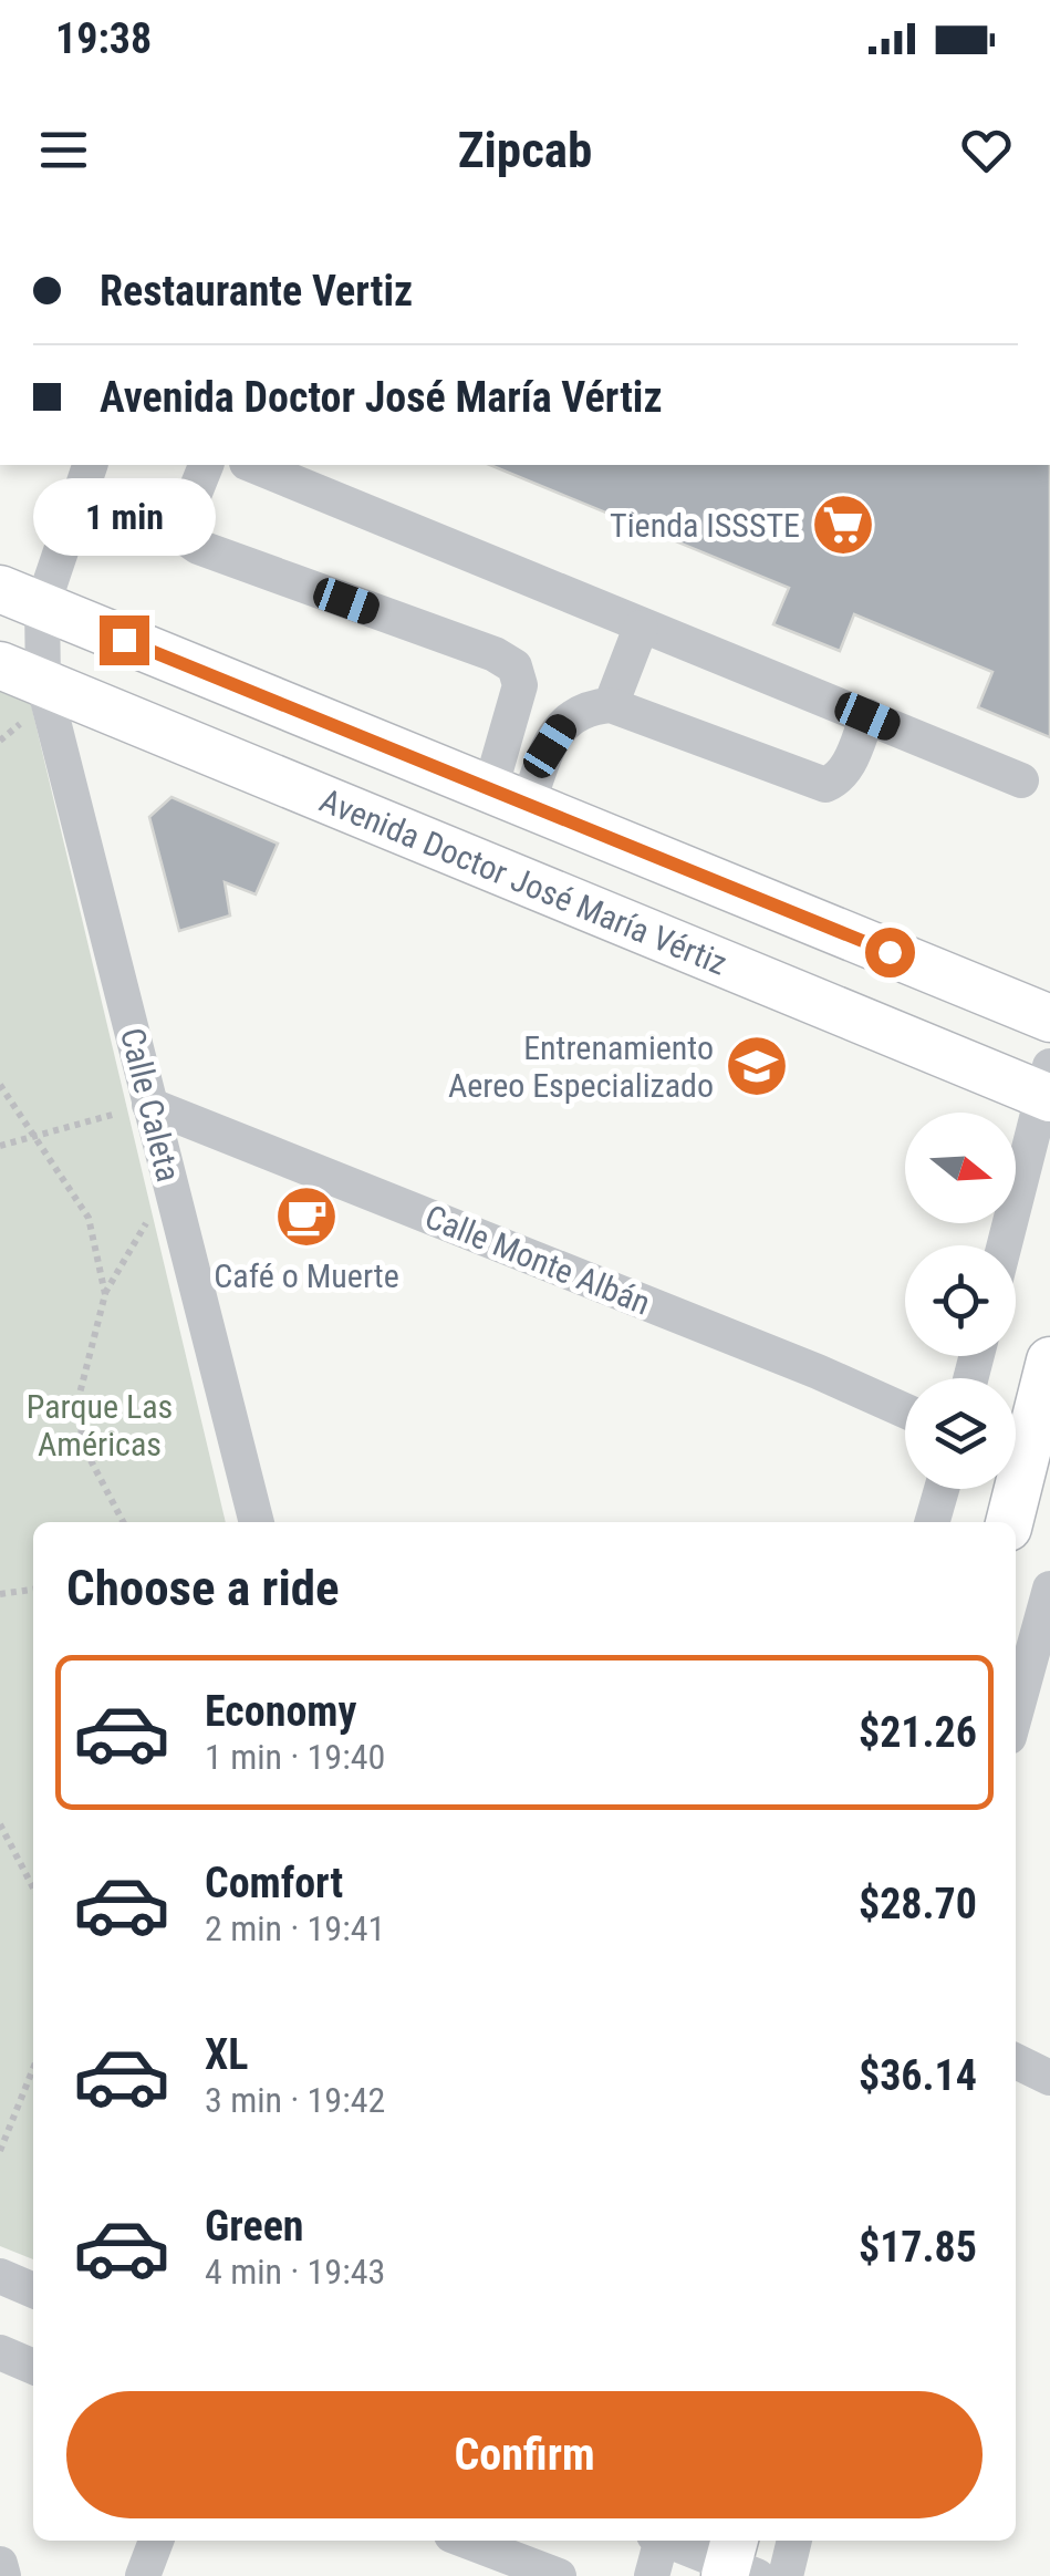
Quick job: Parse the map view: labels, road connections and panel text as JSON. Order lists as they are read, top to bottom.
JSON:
{
  "streets": {
    "main road": ["Avenida Doctor José María Vértiz"],
    "street": ["Calle Caleta", "Calle Monte Albán"]
  },
  "crossings": [
    ["Avenida Doctor José María Vértiz", "Calle Caleta"],
    ["Calle Caleta", "Calle Monte Albán"]
  ],
  "parks": ["Parque Las Américas"],
  "places": {
    "supermarket": ["Tienda ISSSTE"],
    "school or university": ["Entrenamiento Aereo Especializado"],
    "cafe": ["Café o Muerte"]
  },
  "north": "right",
  "page": {
    "status": "19:38",
    "header": "Zipcab",
    "banner": ["Restaurante Vertiz", "Avenida Doctor José María Vértiz"],
    "bubble": "1 min",
    "heading": "Choose a ride",
    "list": [
      {
        "name": "Economy",
        "note": "1 min · 19:40",
        "value": "$21.26"
      },
      {
        "name": "Comfort",
        "note": "2 min · 19:41",
        "value": "$28.70"
      },
      {
        "name": "XL",
        "note": "3 min · 19:42",
        "value": "$36.14"
      },
      {
        "name": "Green",
        "note": "4 min · 19:43",
        "value": "$17.85"
      }
    ],
    "buttons": "Confirm"
  }
}
